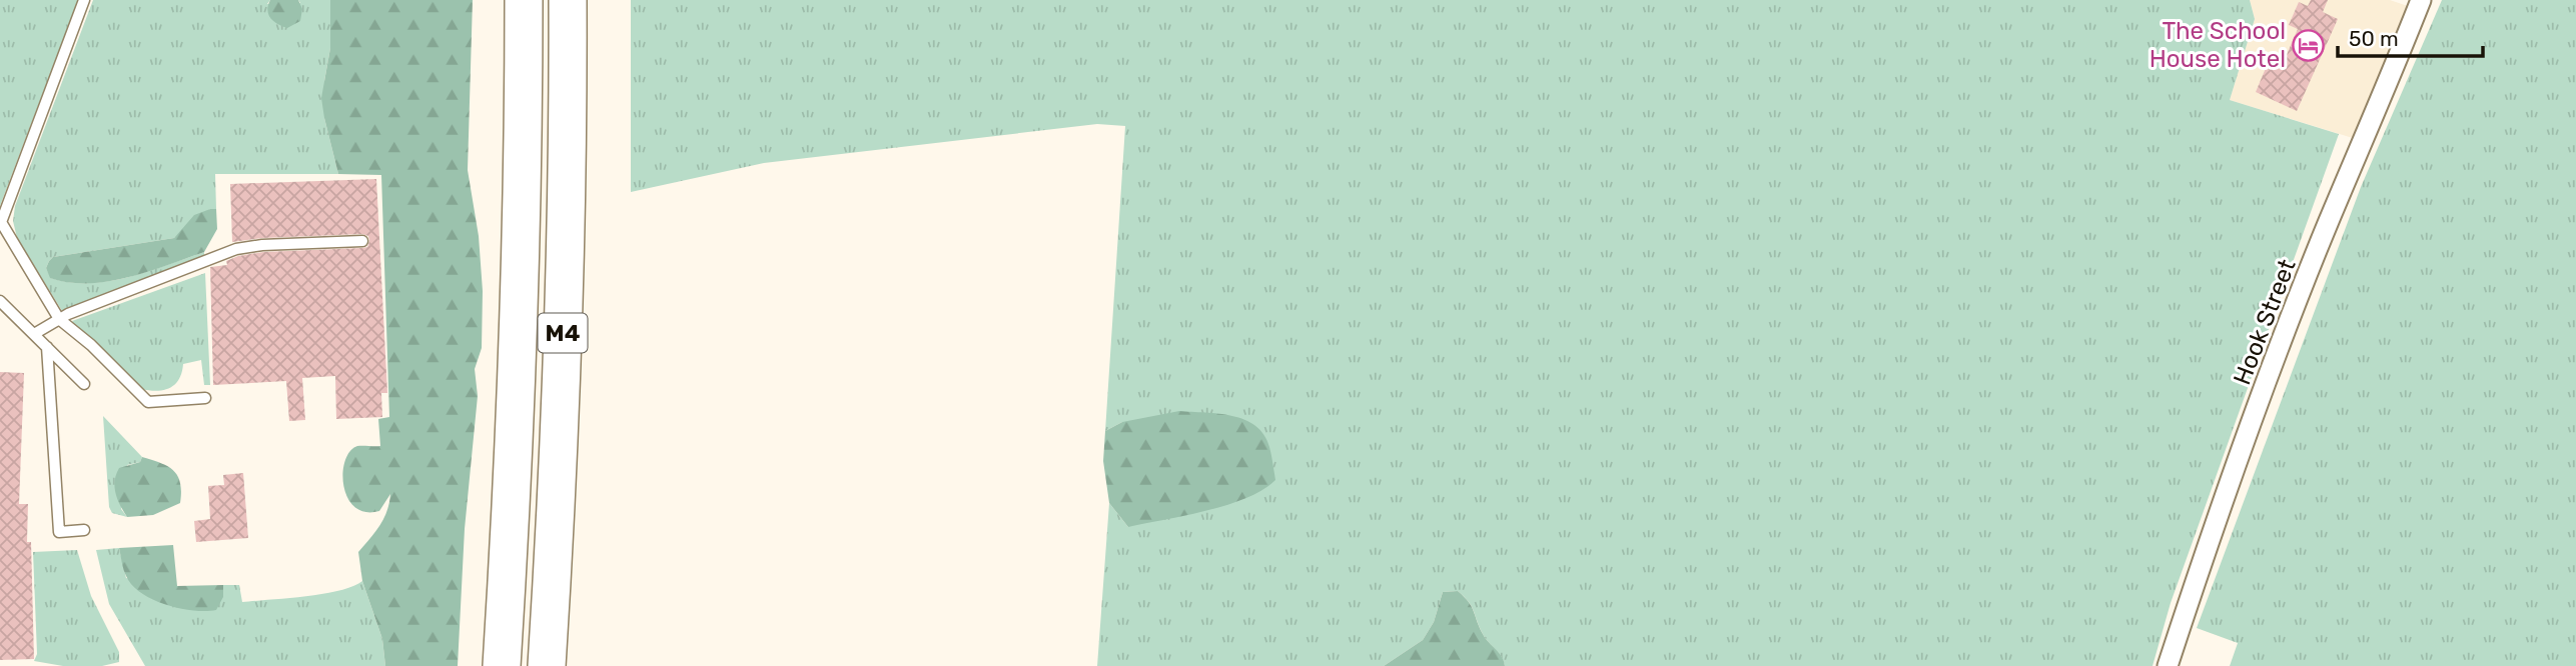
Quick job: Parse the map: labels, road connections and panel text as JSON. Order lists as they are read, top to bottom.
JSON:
{
  "streets": {
    "highway": ["M4"],
    "street": ["Hook Street"]
  },
  "places": {
    "hotel": ["The School House Hotel"]
  },
  "scale_bar": "50 m"
}
